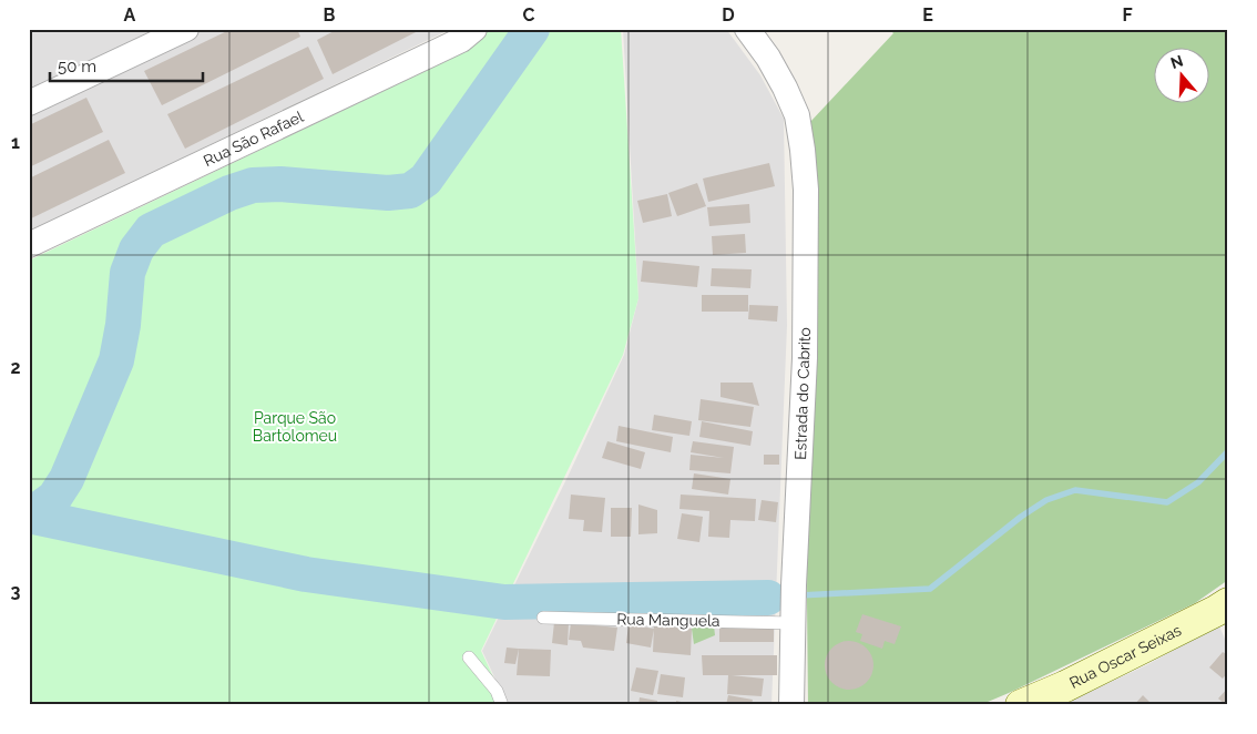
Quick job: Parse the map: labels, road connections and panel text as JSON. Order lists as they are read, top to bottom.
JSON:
{
  "streets": {
    "main road": ["Rua Oscar Seixas"],
    "street": ["Rua São Rafael", "Estrada do Cabrito"],
    "lane": ["Rua Manguela"]
  },
  "crossings": [
    ["Estrada do Cabrito", "Rua Manguela"]
  ],
  "parks": ["Parque São Bartolomeu"],
  "scale_bar": "50 m",
  "north": "top",
  "grid": {
    "columns": [
      "A",
      "B",
      "C",
      "D",
      "E",
      "F"
    ],
    "rows": ["1", "2", "3"]
  }
}
